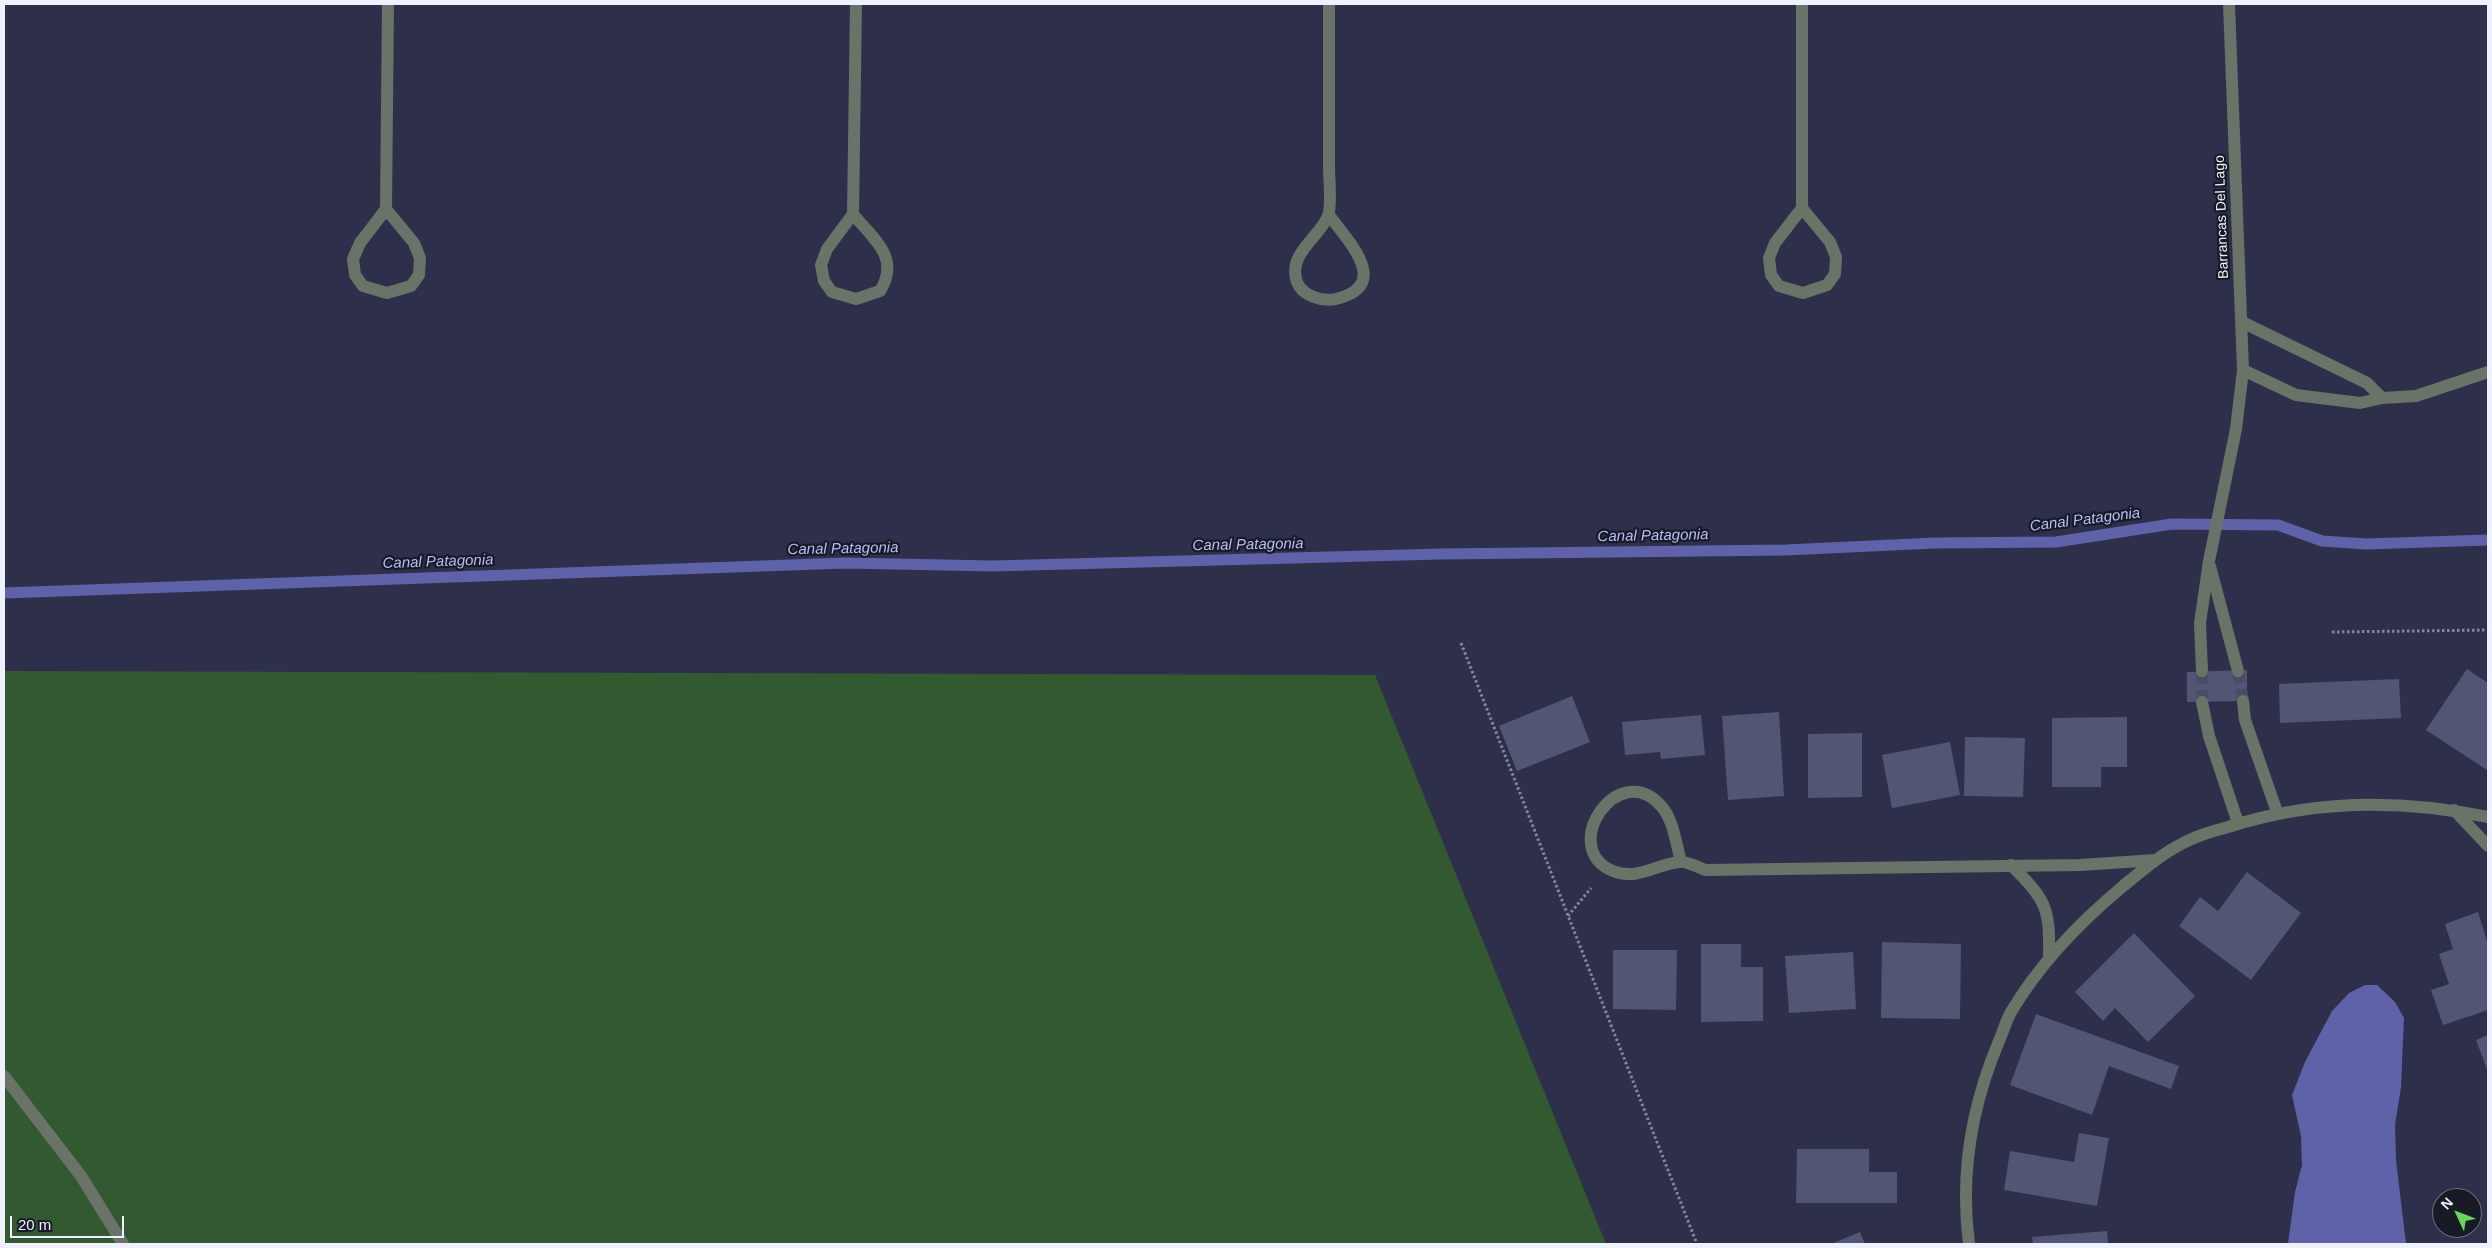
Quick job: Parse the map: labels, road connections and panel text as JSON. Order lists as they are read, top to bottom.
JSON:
{
  "streets": {
    "street": ["Barrancas Del Lago"]
  },
  "water": ["Canal Patagonia"],
  "scale_bar": "20 m",
  "north": "top left"
}
